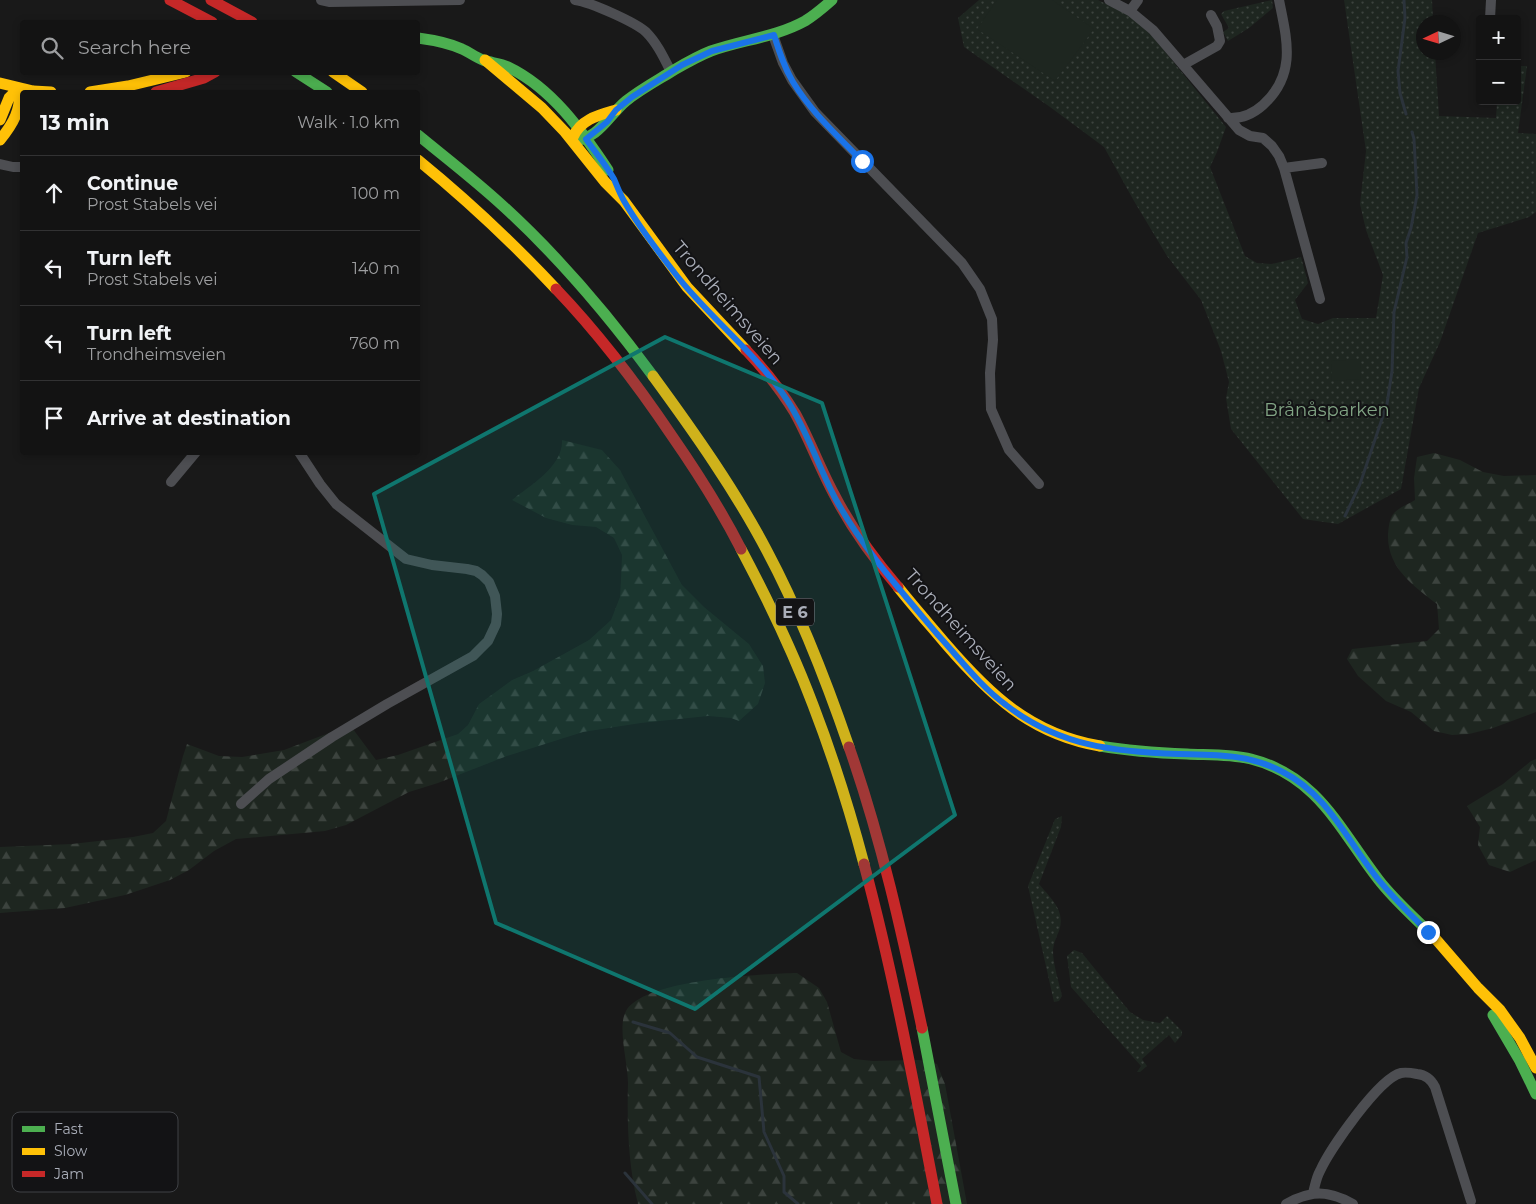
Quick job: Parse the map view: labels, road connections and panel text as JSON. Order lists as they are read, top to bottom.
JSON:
{
  "streets": {
    "main road": ["Trondheimsveien", "E 6"]
  },
  "parks": ["Brånåsparken"],
  "legend": ["Fast", "Slow", "Jam"],
  "north": "left",
  "page": {
    "map_buttons": ["+", "−"],
    "search": "Search here",
    "heading": ["13 min", "Walk · 1.0 km"],
    "list": [
      ["Continue", "Prost Stabels vei", "100 m"],
      ["Turn left", "Prost Stabels vei", "140 m"],
      ["Turn left", "Trondheimsveien", "760 m"],
      "Arrive at destination"
    ]
  }
}
